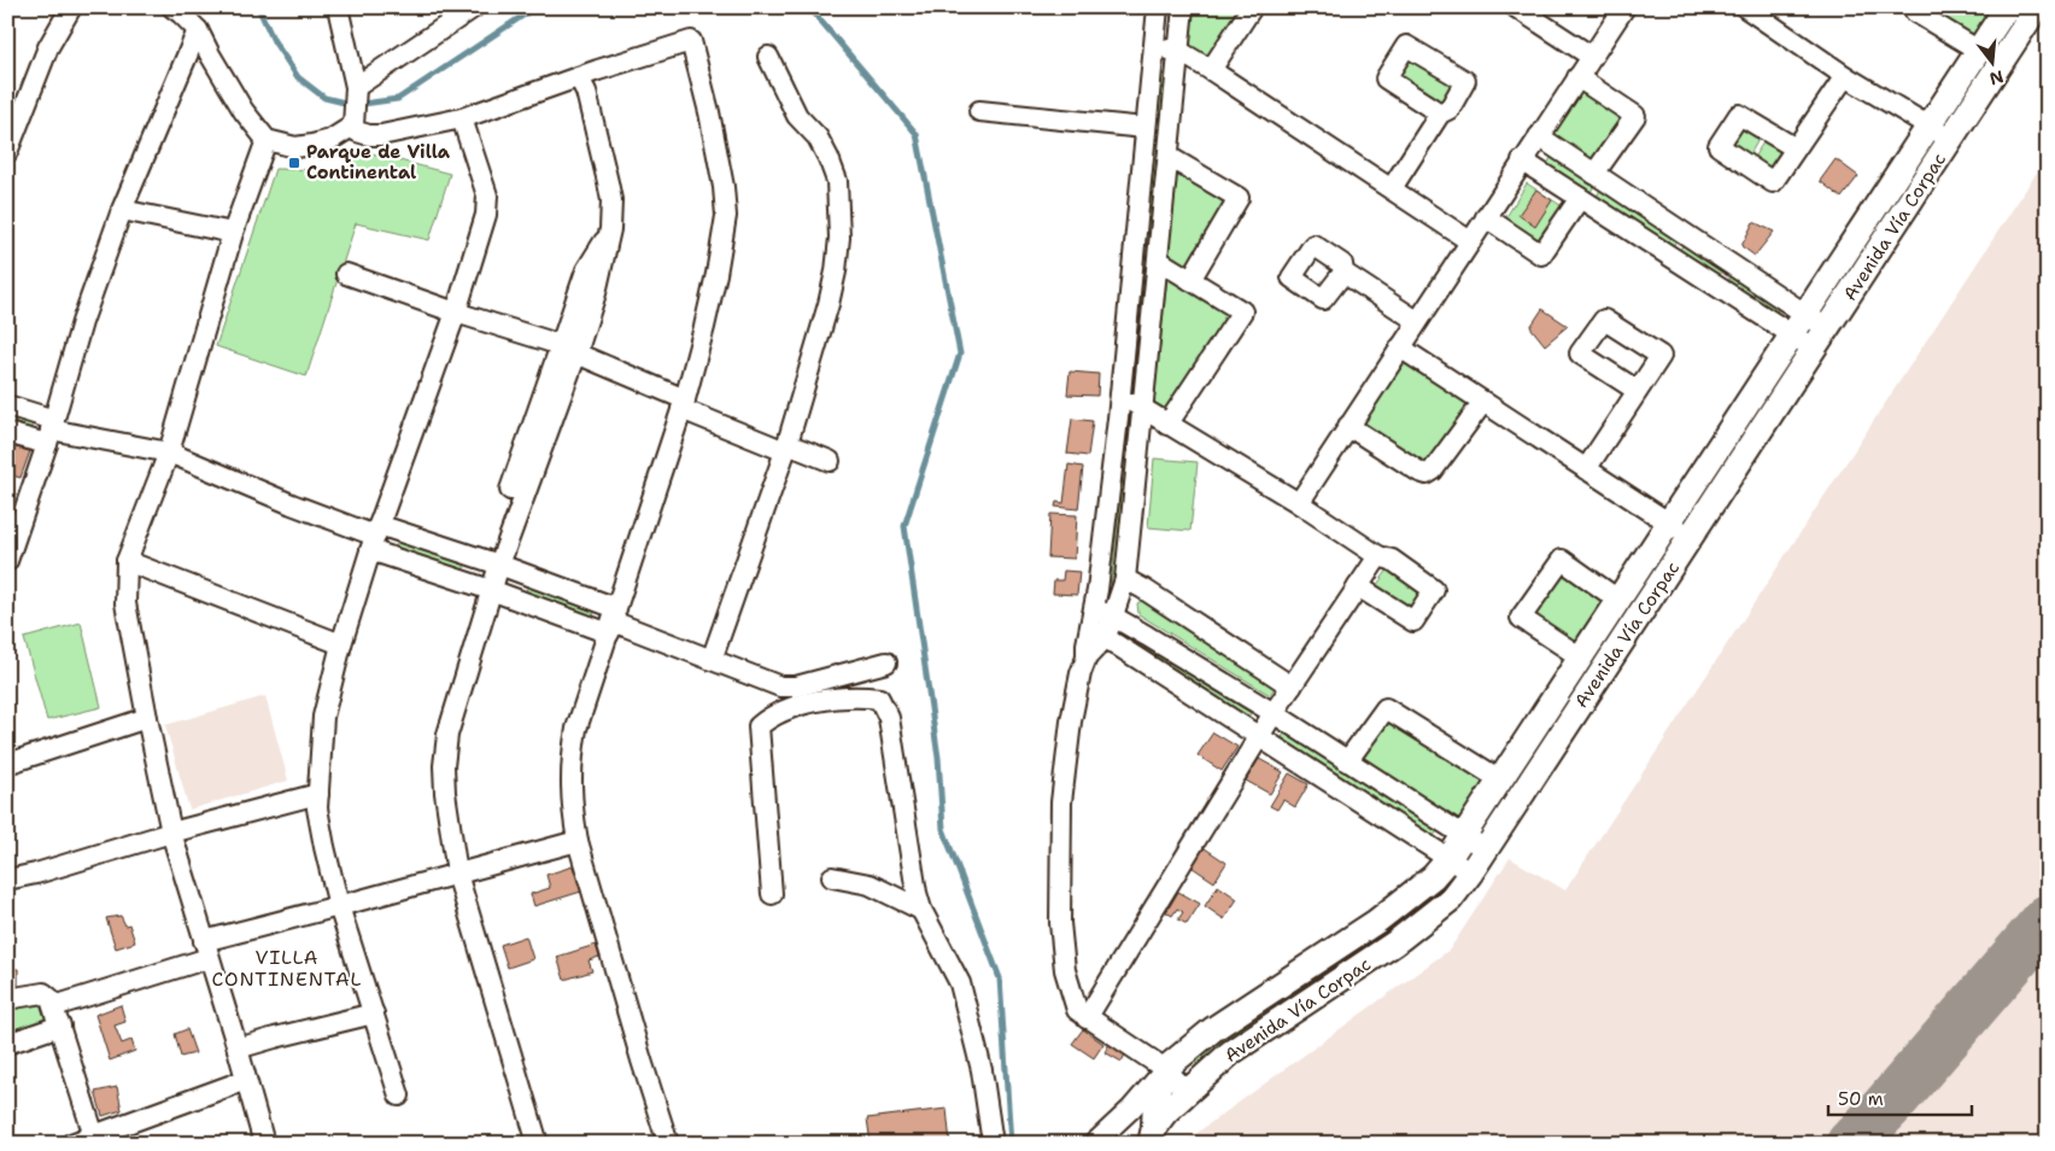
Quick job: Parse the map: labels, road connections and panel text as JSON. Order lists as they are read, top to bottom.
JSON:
{
  "streets": {
    "main road": ["Avenida Vía Corpac"]
  },
  "districts": ["VILLA CONTINENTAL"],
  "places": {
    "transit": ["Parque de Villa Continental"]
  },
  "scale_bar": "50 m",
  "north": "bottom"
}
